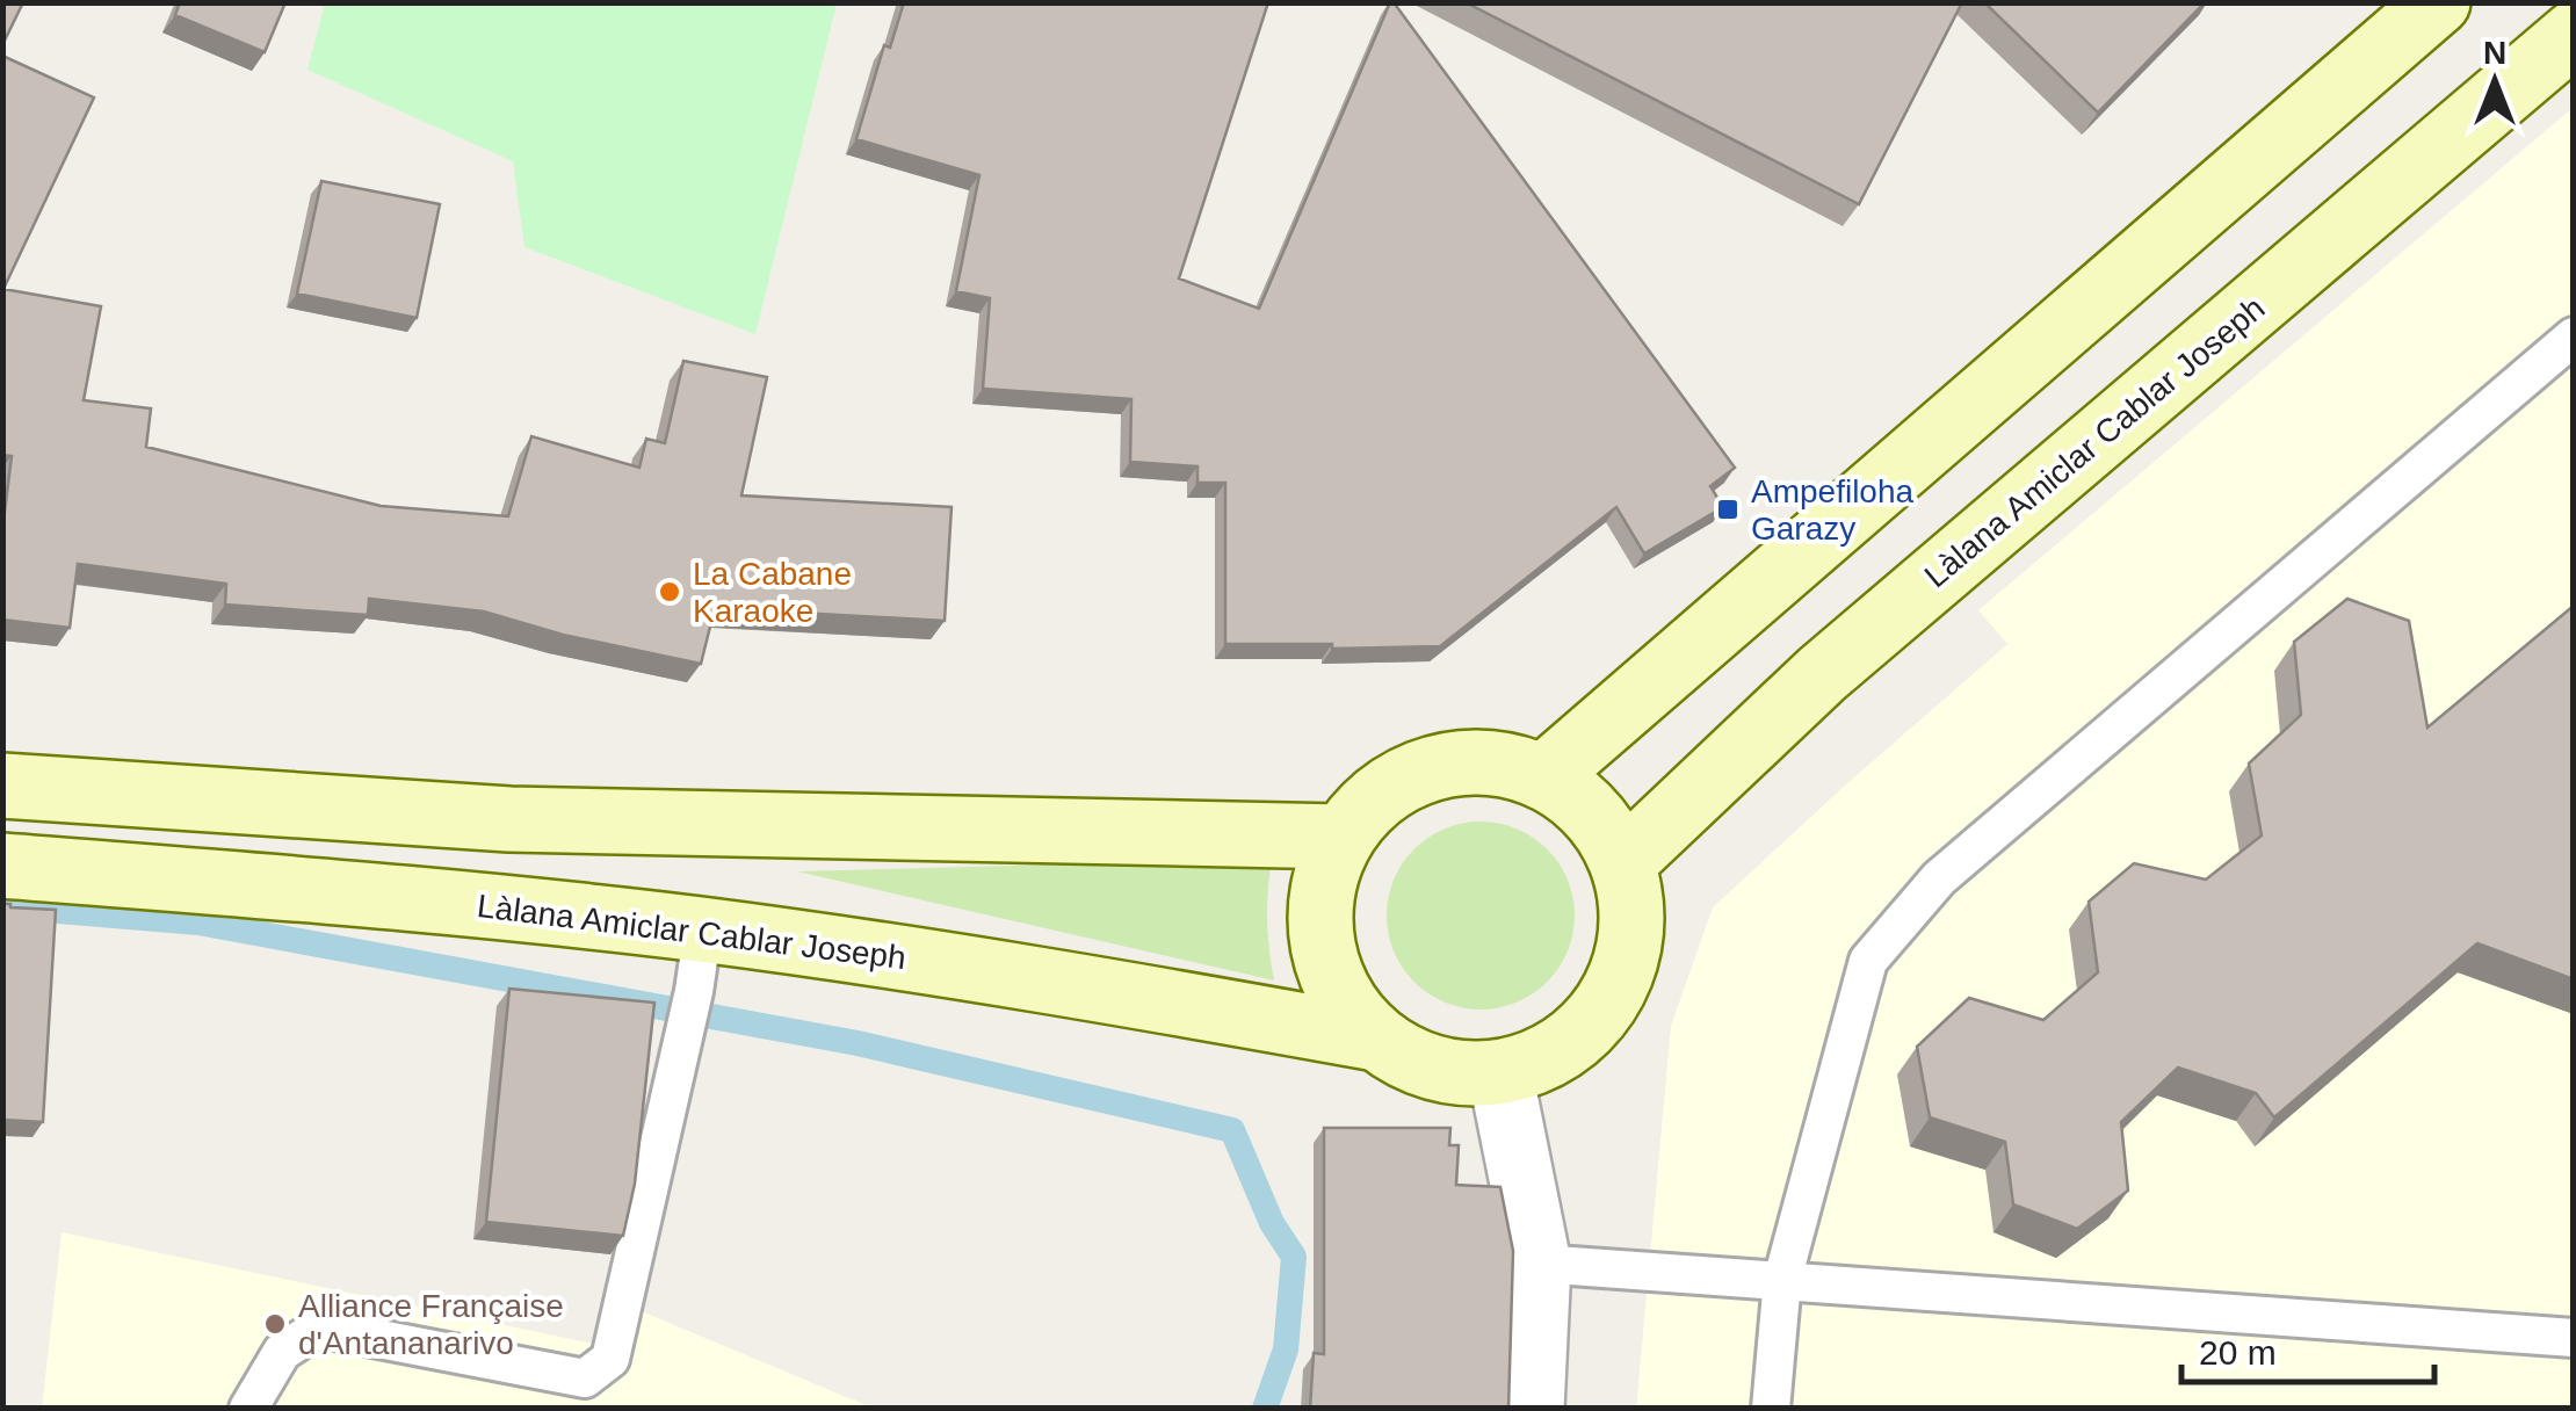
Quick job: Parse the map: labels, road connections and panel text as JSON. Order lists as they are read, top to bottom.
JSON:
{
  "streets": {
    "main road": ["Làlana Amiclar Cablar Joseph"]
  },
  "places": {
    "transit": ["Ampefiloha Garazy"],
    "other": ["La Cabane Karaoke", "Alliance Française d'Antananarivo"]
  },
  "scale_bar": "20 m",
  "north": "top"
}
